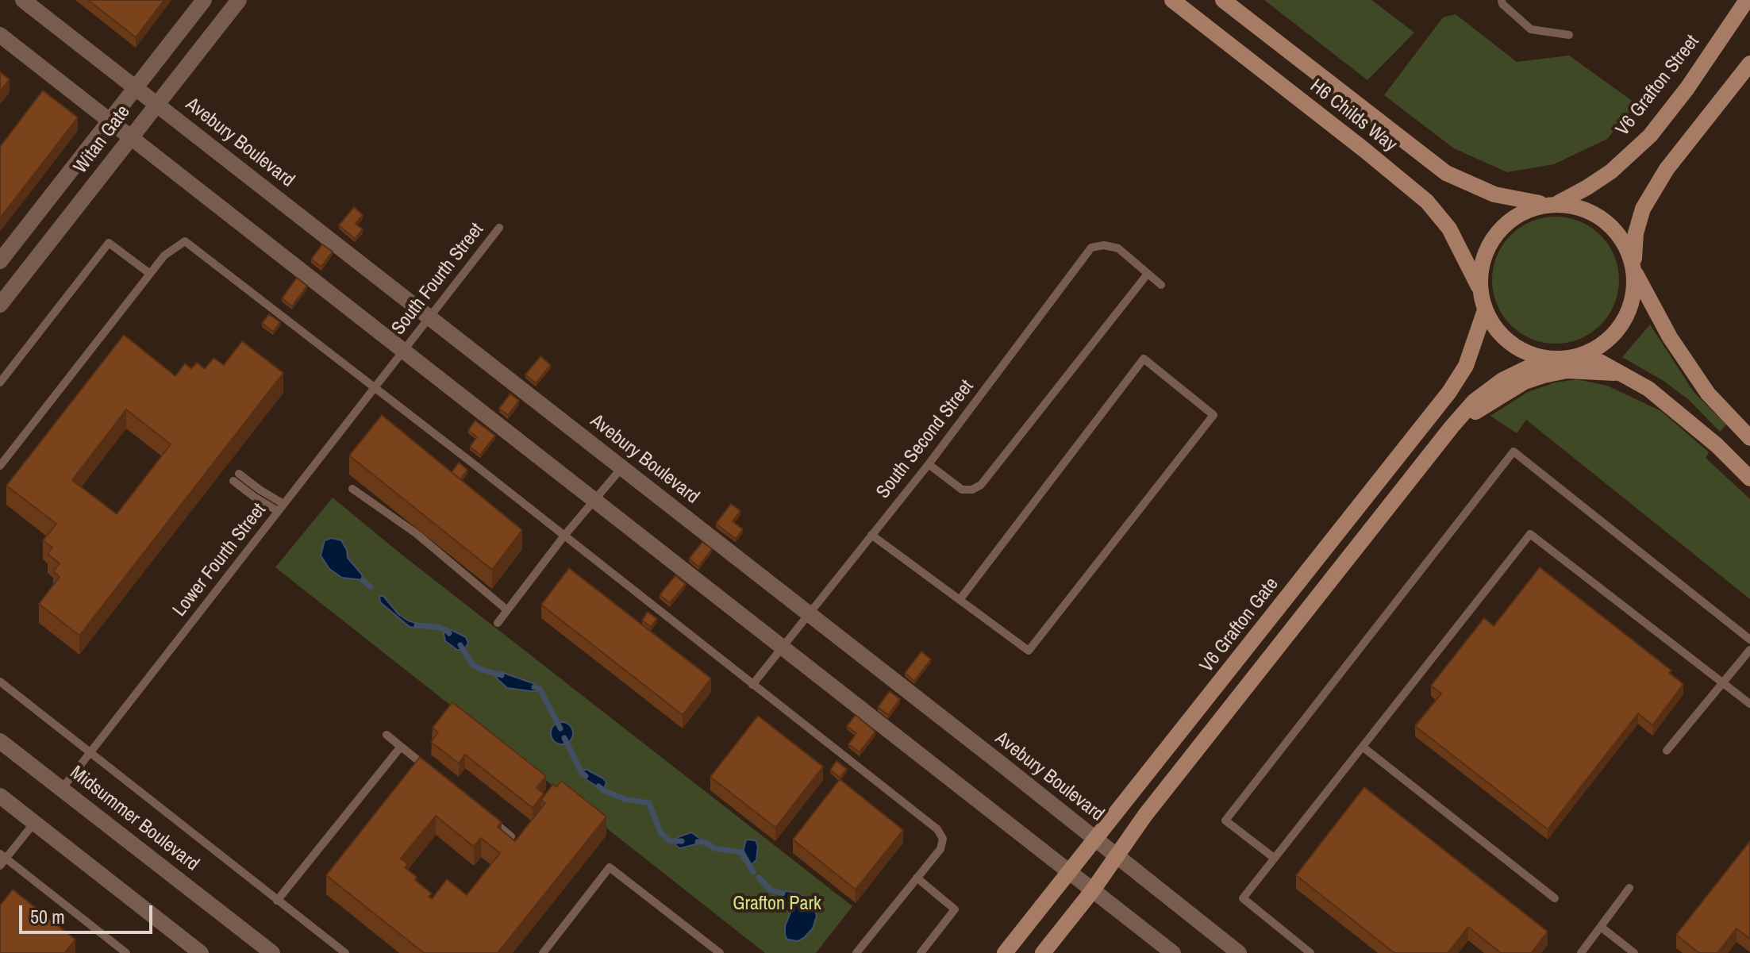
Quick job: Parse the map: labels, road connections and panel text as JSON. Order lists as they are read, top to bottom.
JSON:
{
  "streets": {
    "street": [
      "V6 Grafton Street",
      "H6 Childs Way",
      "Witan Gate",
      "Avebury Boulevard",
      "V6 Grafton Gate",
      "Midsummer Boulevard"
    ],
    "lane": ["South Fourth Street", "South Second Street", "Lower Fourth Street"]
  },
  "crossings": [
    ["V6 Grafton Street", "H6 Childs Way"],
    ["V6 Grafton Street", "V6 Grafton Gate"],
    ["H6 Childs Way", "V6 Grafton Gate"],
    ["Witan Gate", "Avebury Boulevard"],
    ["Avebury Boulevard", "South Fourth Street"],
    ["Avebury Boulevard", "South Second Street"],
    ["Avebury Boulevard", "V6 Grafton Gate"],
    ["South Fourth Street", "Lower Fourth Street"],
    ["Lower Fourth Street", "Midsummer Boulevard"]
  ],
  "parks": ["Grafton Park"],
  "scale_bar": "50 m"
}
